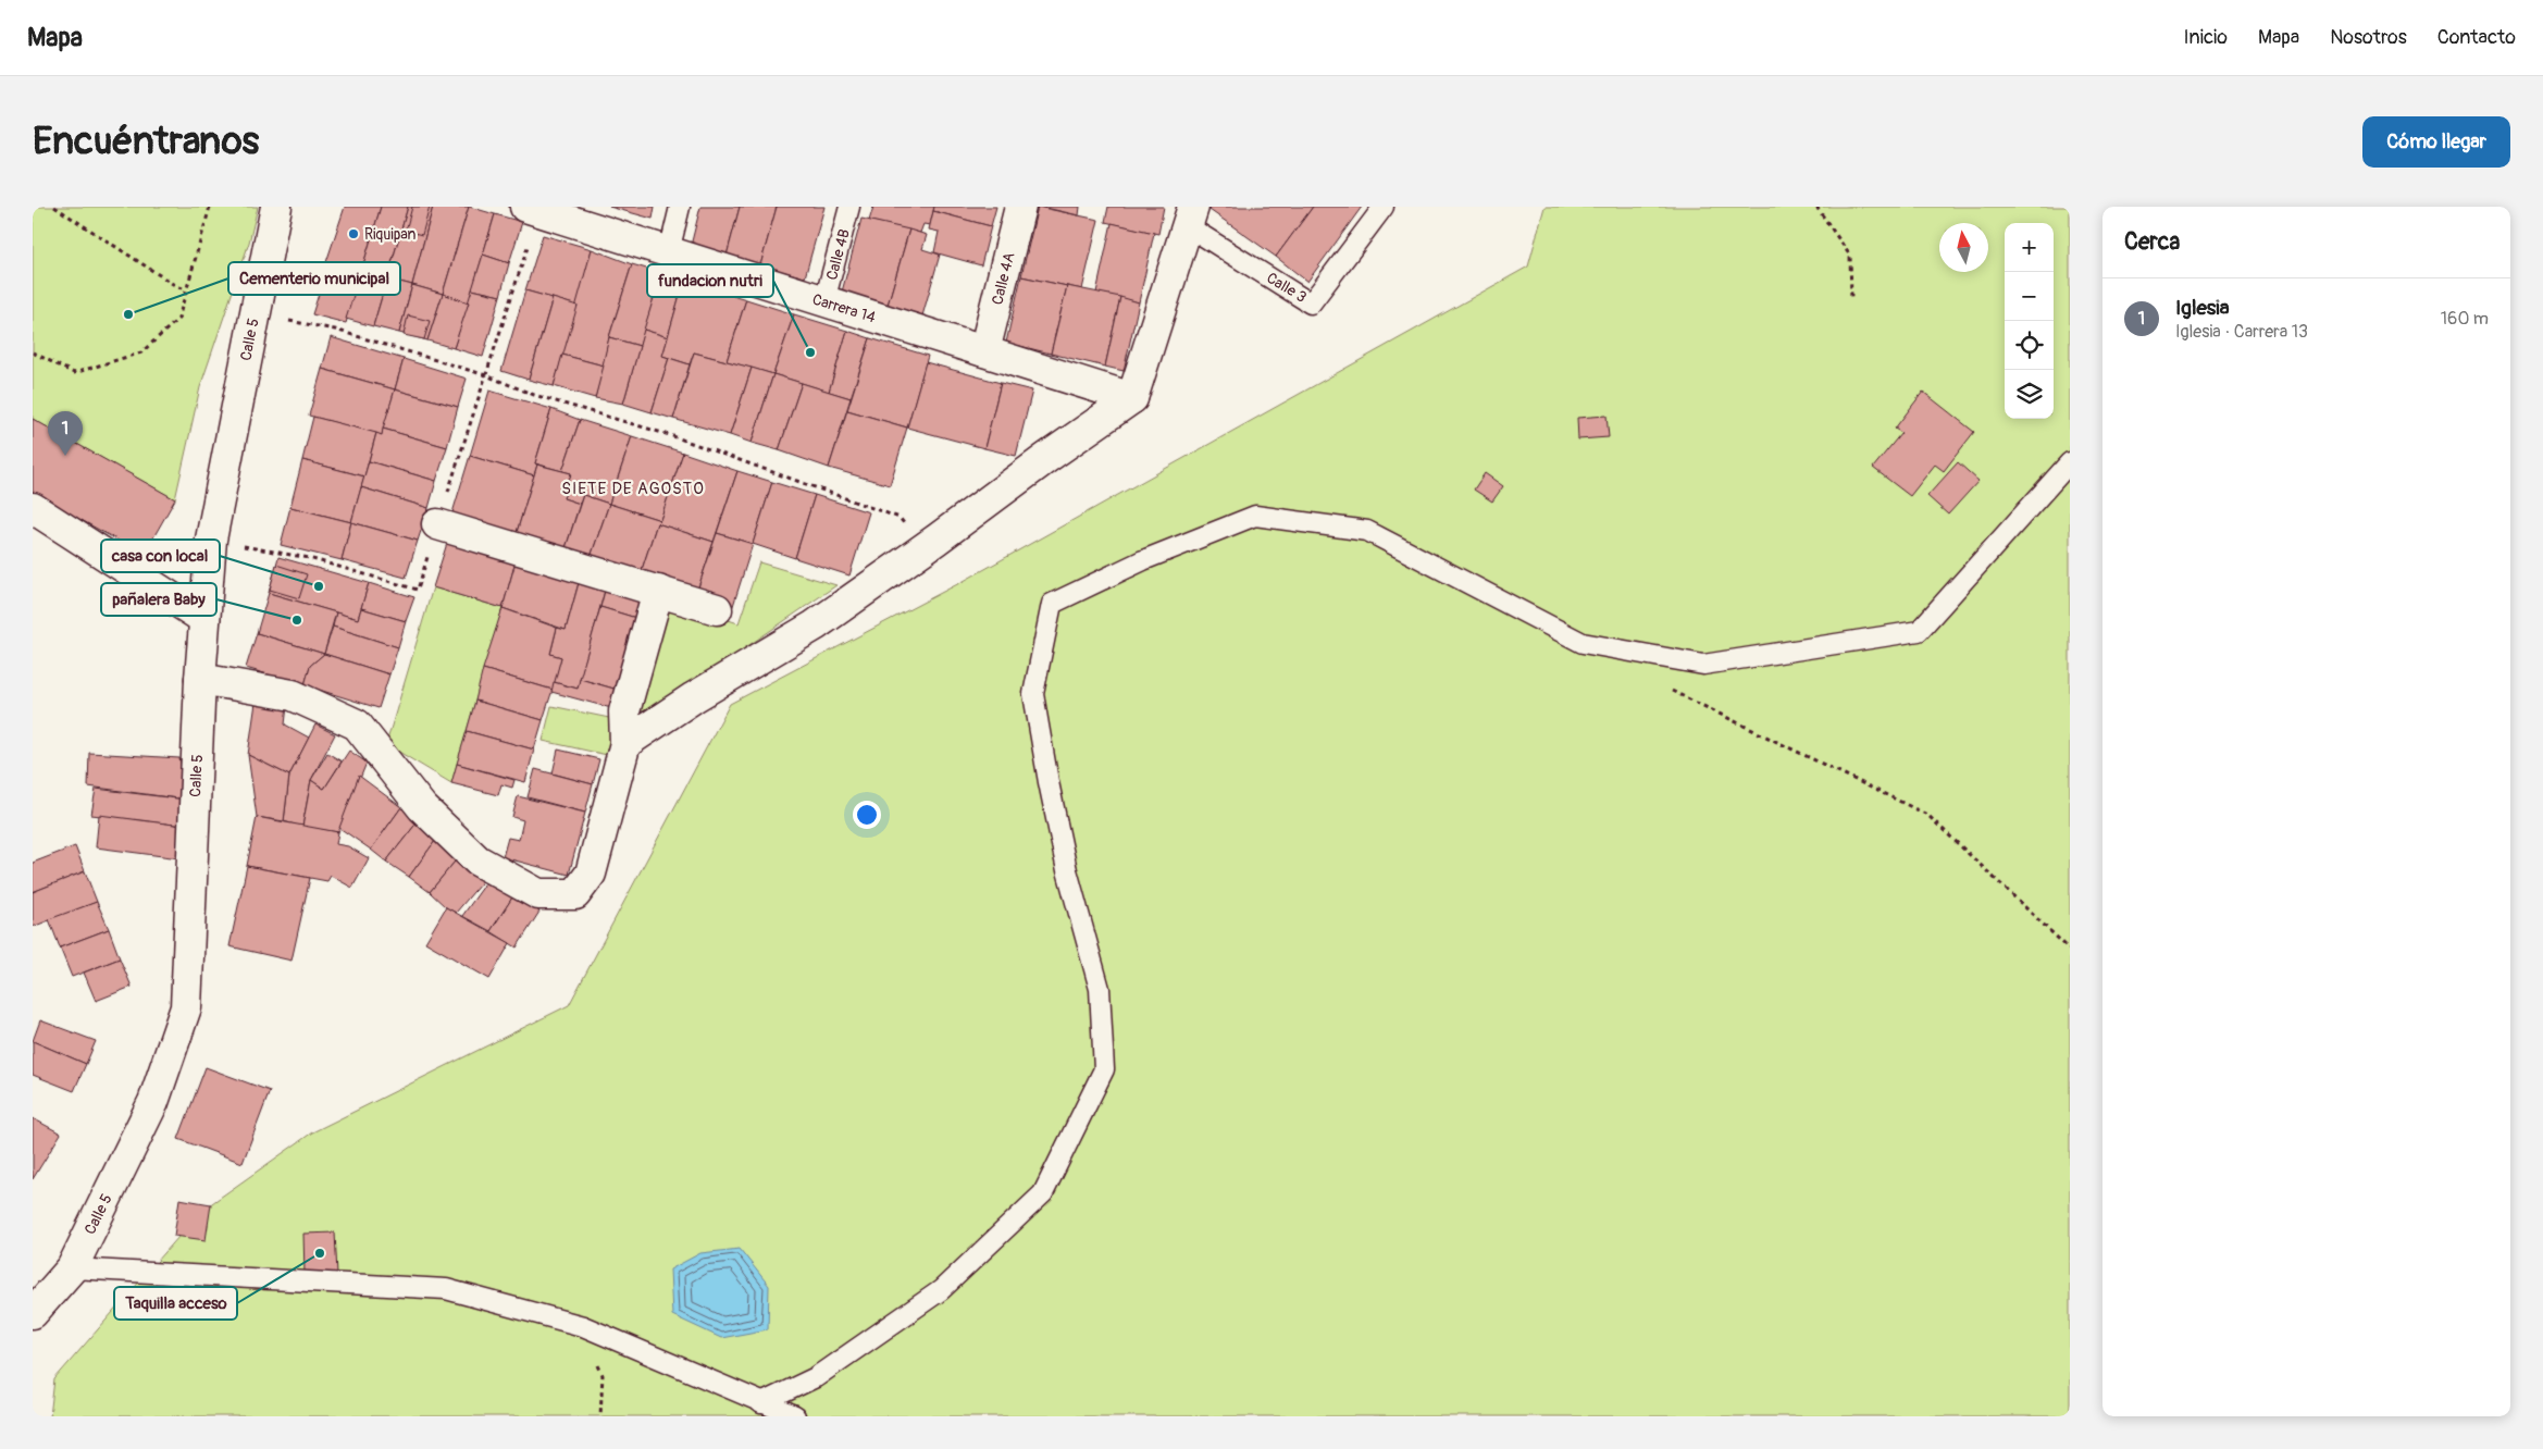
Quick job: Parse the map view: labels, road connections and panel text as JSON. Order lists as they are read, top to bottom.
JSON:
{
  "streets": {
    "street": ["Calle 4A", "Carrera 14", "Calle 5"],
    "lane": ["Calle 4B", "Calle 3"]
  },
  "crossings": [
    ["Calle 4B", "Carrera 14"],
    ["Calle 4A", "Carrera 14"]
  ],
  "districts": ["SIETE DE AGOSTO"],
  "places": [
    "Riquipan",
    "Cementerio municipal",
    "fundacion nutri",
    "casa con local",
    "pañalera Baby",
    "Taquilla acceso"
  ],
  "north": "top",
  "page": {
    "header": "Mapa",
    "nav": [
      "Inicio",
      "Mapa",
      "Nosotros",
      "Contacto"
    ],
    "buttons": "Cómo llegar",
    "title": "Encuéntranos",
    "heading": "Cerca",
    "map_buttons": ["+", "−"],
    "list": [
      {
        "mark": "1",
        "name": "Iglesia",
        "note": "Iglesia · Carrera 13",
        "value": "160 m"
      }
    ],
    "pins": "1"
  }
}
